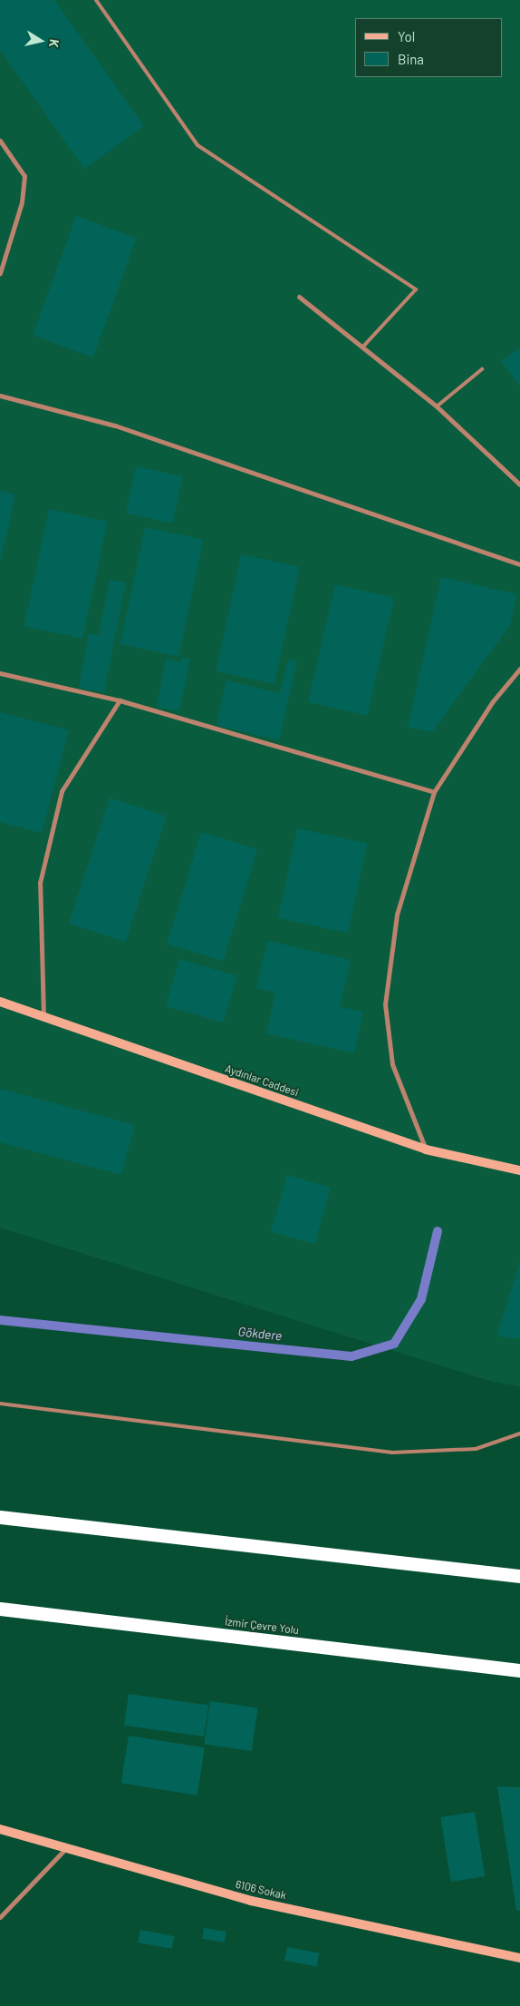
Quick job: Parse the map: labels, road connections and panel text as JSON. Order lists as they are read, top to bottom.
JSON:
{
  "streets": {
    "highway": ["İzmir Çevre Yolu"],
    "street": ["Aydınlar Caddesi", "6106 Sokak"]
  },
  "water": ["Gökdere"],
  "legend": ["Yol", "Bina"],
  "north": "right"
}
